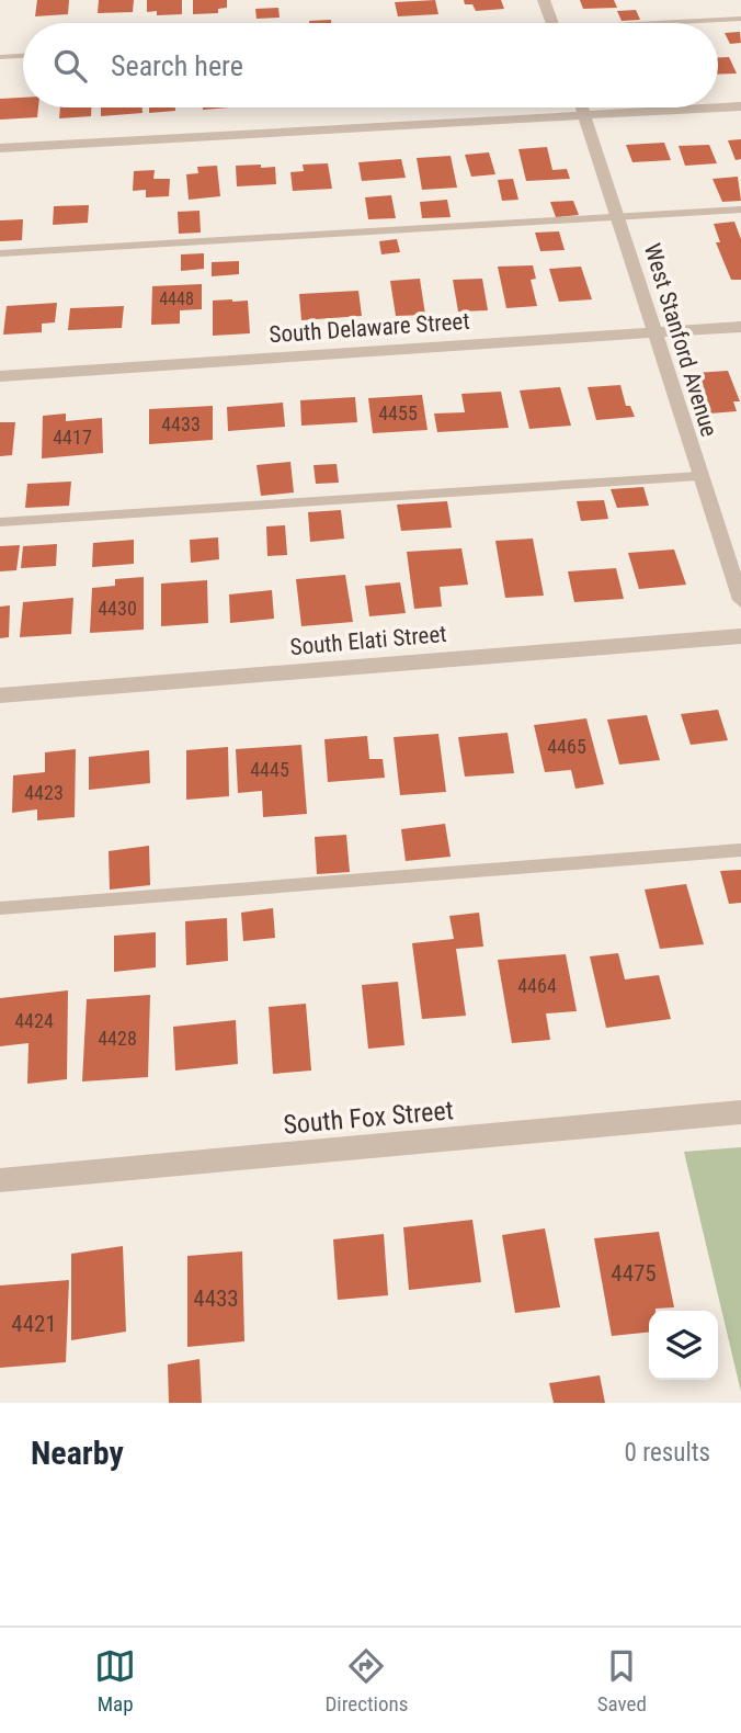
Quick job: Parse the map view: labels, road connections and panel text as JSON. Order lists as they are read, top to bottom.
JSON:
{
  "streets": {
    "street": [
      "South Delaware Street",
      "West Stanford Avenue",
      "South Elati Street",
      "South Fox Street"
    ]
  },
  "crossings": [
    ["South Delaware Street", "West Stanford Avenue"]
  ],
  "house_numbers": [
    "4448",
    "4455",
    "4433",
    "4417",
    "4430",
    "4465",
    "4445",
    "4423",
    "4464",
    "4424",
    "4428",
    "4475",
    "4433",
    "4421"
  ],
  "page": {
    "search": "Search here",
    "heading": ["Nearby", "0 results"],
    "nav": ["Map", "Directions", "Saved"]
  }
}
